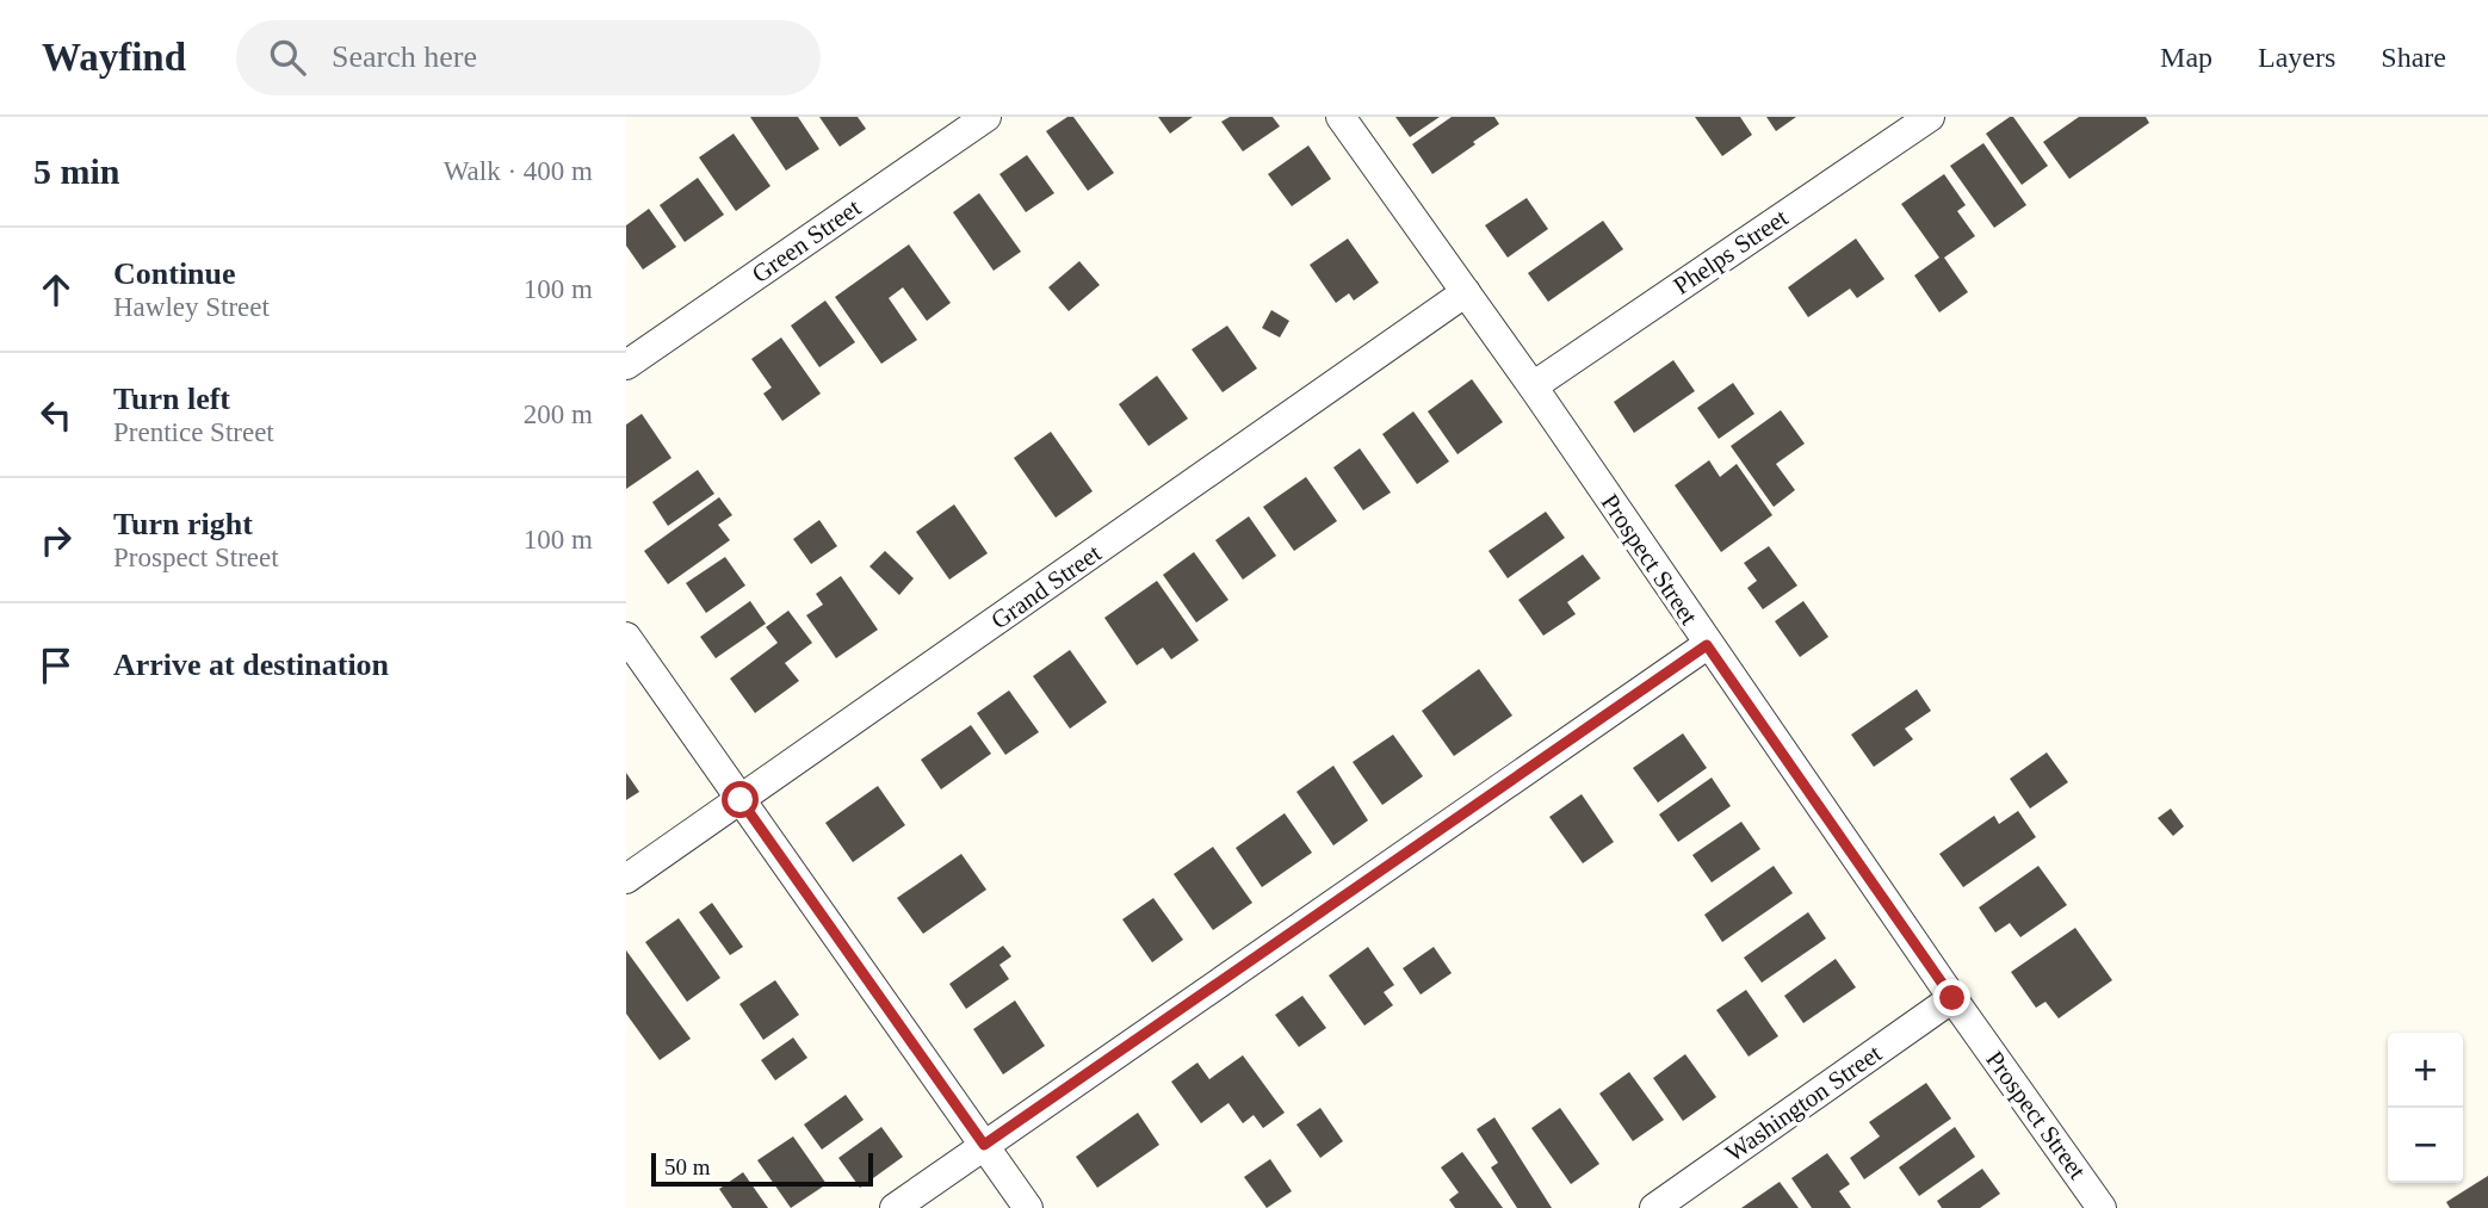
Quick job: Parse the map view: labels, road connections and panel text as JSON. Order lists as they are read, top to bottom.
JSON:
{
  "streets": {
    "street": [
      "Green Street",
      "Phelps Street",
      "Prospect Street",
      "Grand Street",
      "Washington Street"
    ]
  },
  "crossings": [
    ["Phelps Street", "Prospect Street"],
    ["Prospect Street", "Grand Street"],
    ["Prospect Street", "Washington Street"]
  ],
  "scale_bar": "50 m",
  "page": {
    "header": "Wayfind",
    "search": "Search here",
    "nav": ["Map", "Layers", "Share"],
    "heading": ["5 min", "Walk · 400 m"],
    "list": [
      ["Continue", "Hawley Street", "100 m"],
      ["Turn left", "Prentice Street", "200 m"],
      ["Turn right", "Prospect Street", "100 m"],
      "Arrive at destination"
    ],
    "map_buttons": ["+", "−"],
    "scale": "50 m"
  }
}
